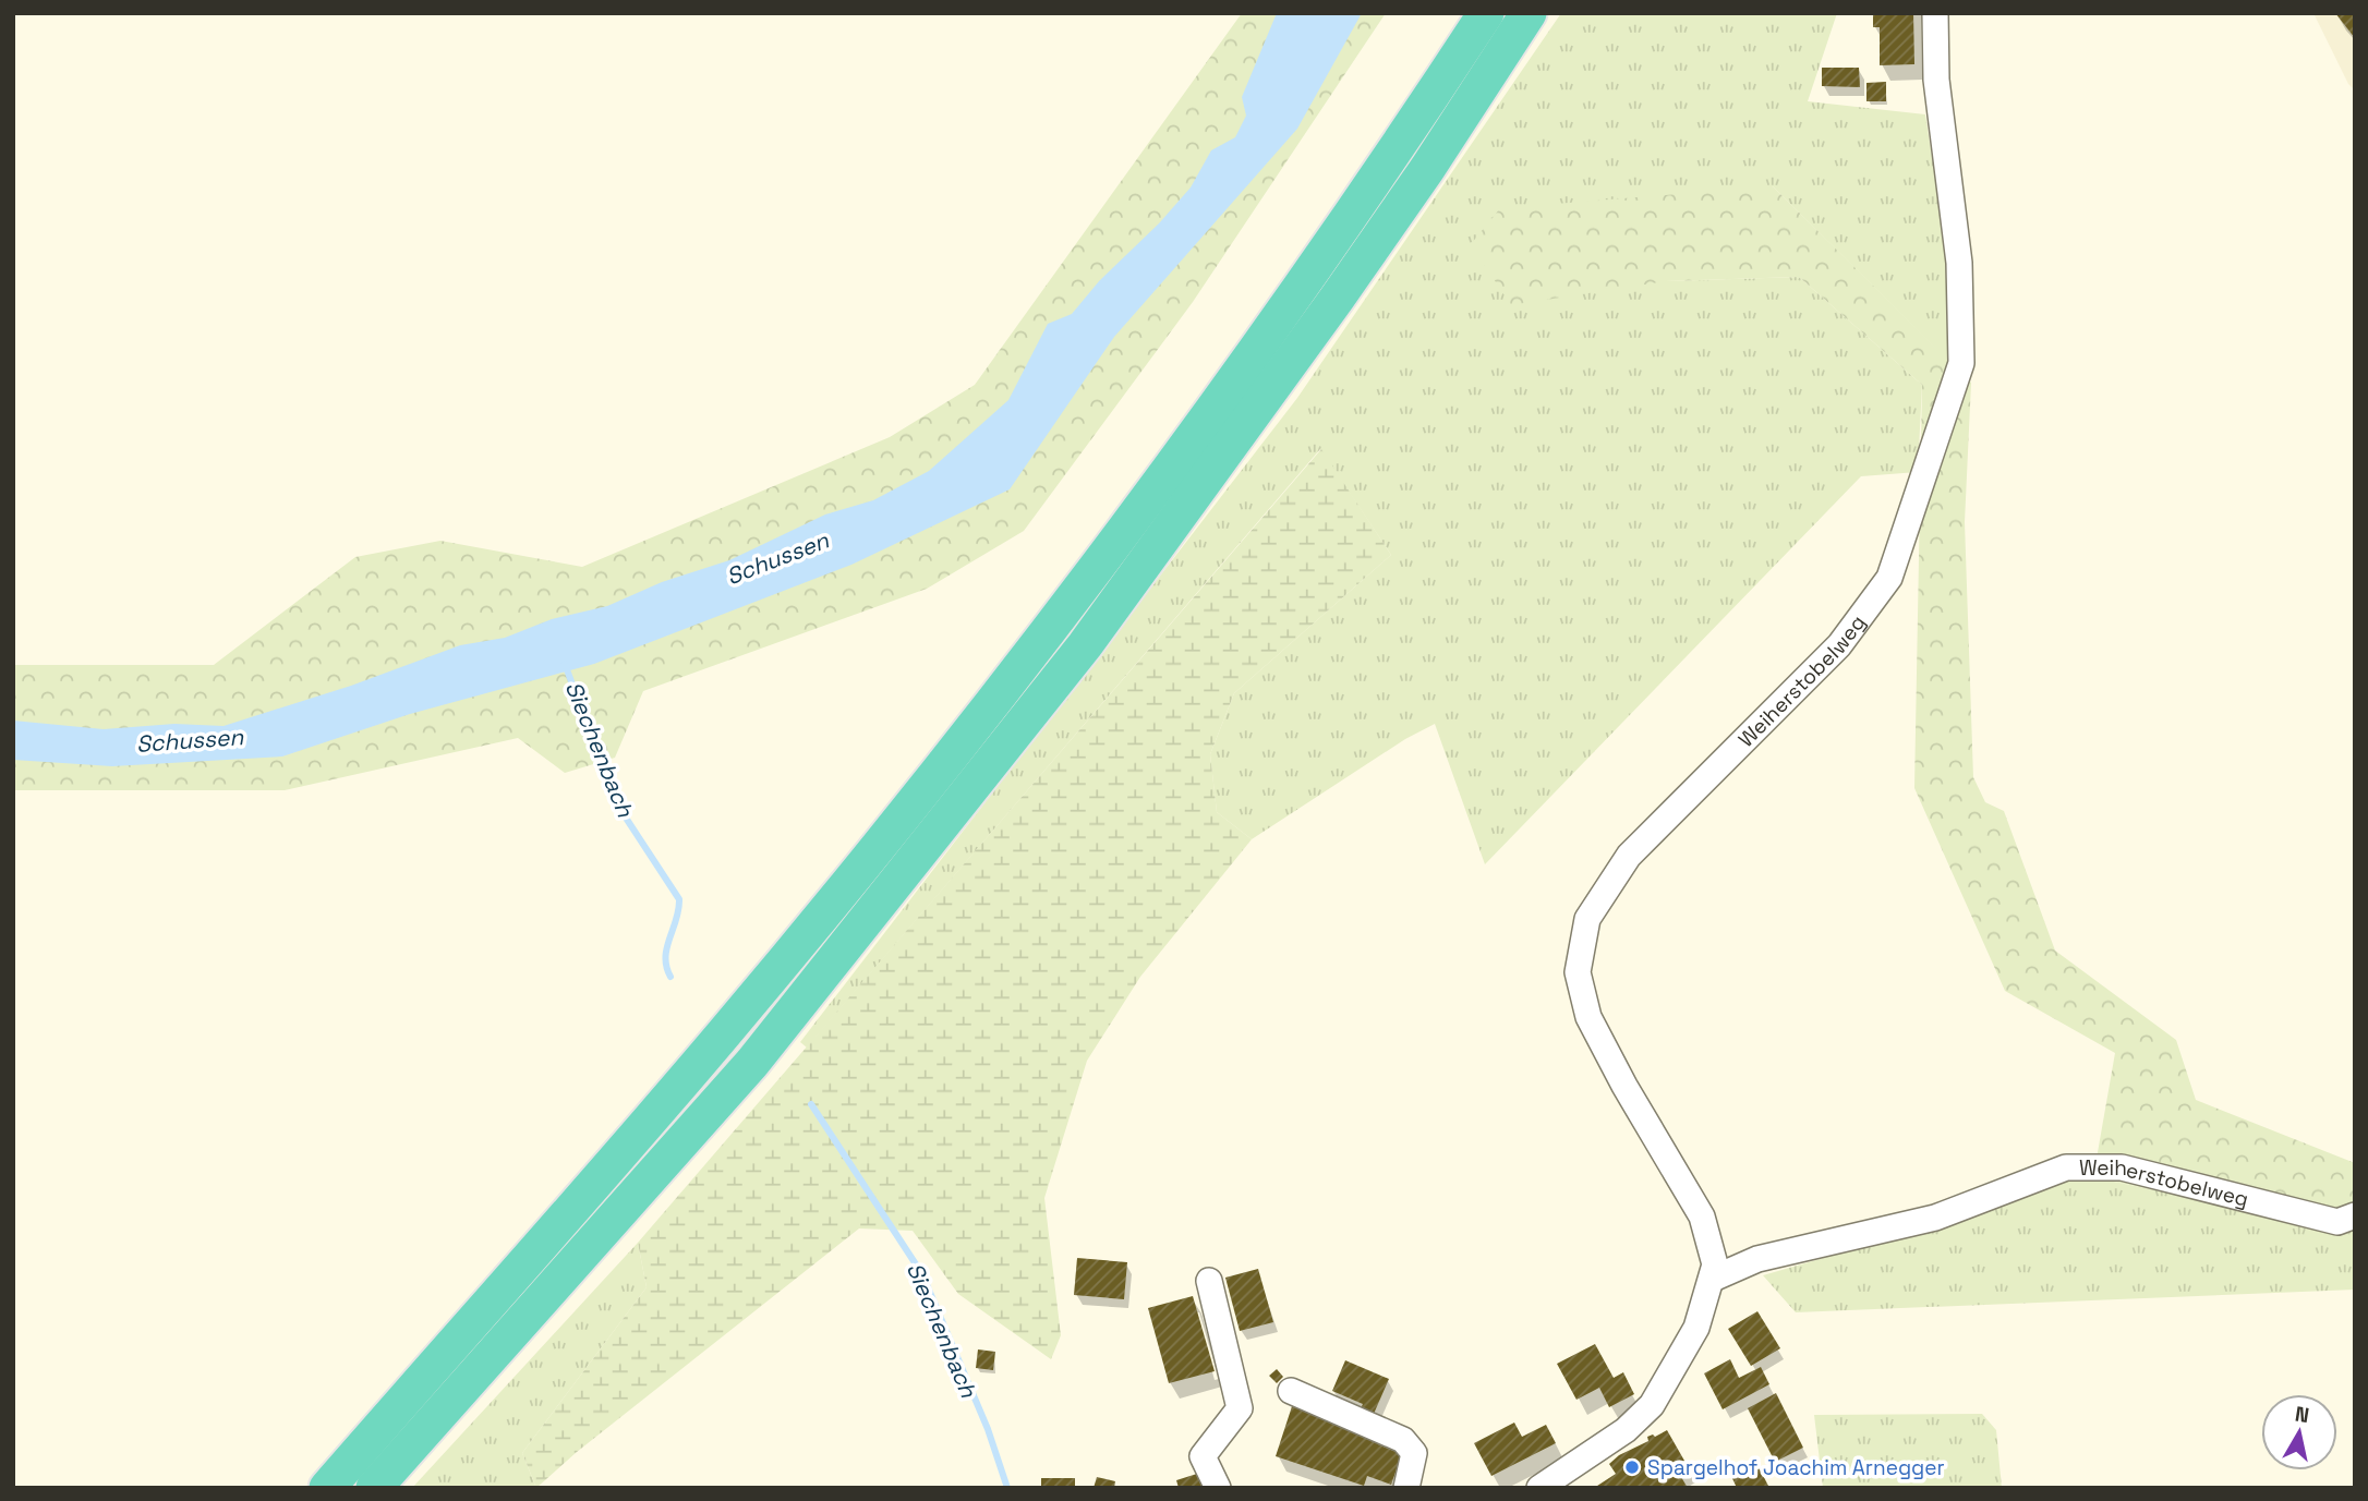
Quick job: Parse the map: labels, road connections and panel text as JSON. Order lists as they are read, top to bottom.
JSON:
{
  "streets": {
    "street": ["Weiherstobelweg"]
  },
  "water": ["Schussen", "Siechenbach"],
  "places": ["Spargelhof Joachim Arnegger"],
  "north": "top"
}
